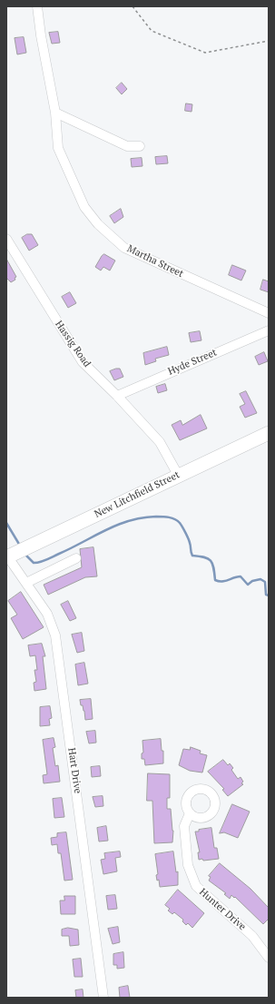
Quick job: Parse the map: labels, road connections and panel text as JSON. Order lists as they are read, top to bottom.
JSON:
{
  "streets": {
    "highway": ["New Litchfield Street"],
    "street": [
      "Martha Street",
      "Hassig Road",
      "Hyde Street",
      "Hart Drive",
      "Hunter Drive"
    ]
  },
  "crossings": [
    ["Hassig Road", "Hyde Street"],
    ["Hassig Road", "New Litchfield Street"],
    ["New Litchfield Street", "Hart Drive"]
  ]
}
